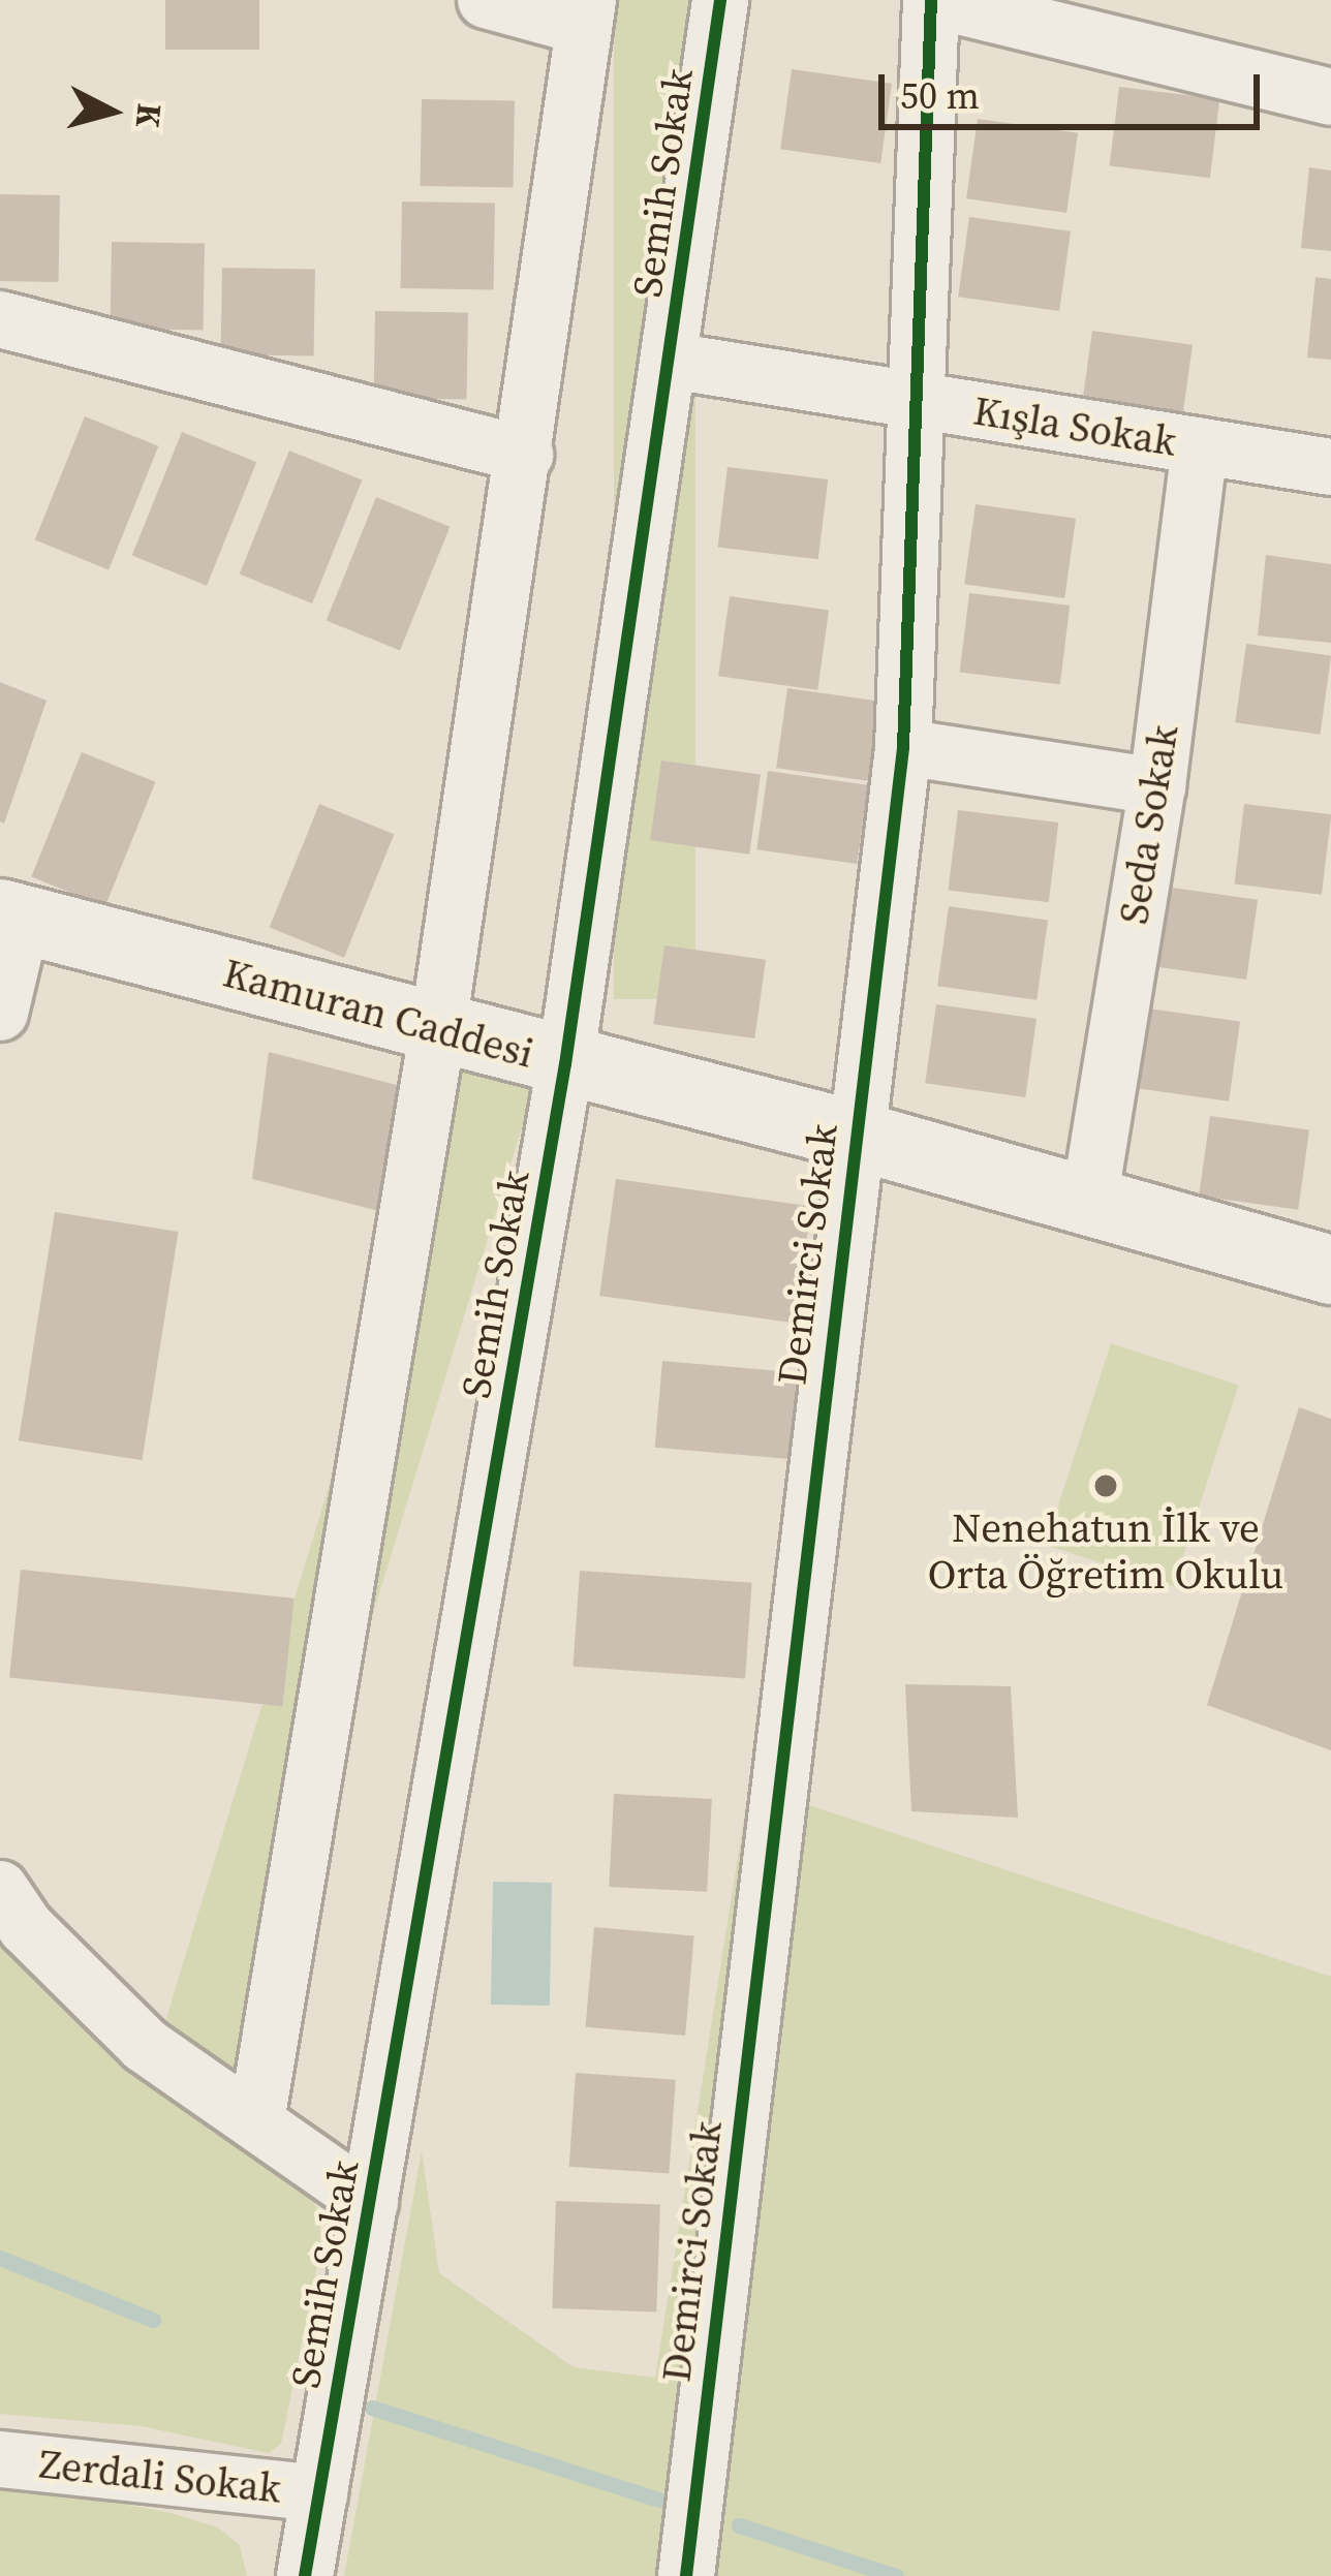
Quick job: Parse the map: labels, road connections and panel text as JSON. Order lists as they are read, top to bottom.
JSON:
{
  "streets": {
    "street": [
      "Semih Sokak",
      "Kışla Sokak",
      "Seda Sokak",
      "Kamuran Caddesi",
      "Demirci Sokak",
      "Zerdali Sokak"
    ]
  },
  "crossings": [
    ["Semih Sokak", "Kışla Sokak"],
    ["Semih Sokak", "Kamuran Caddesi"],
    ["Semih Sokak", "Zerdali Sokak"],
    ["Kışla Sokak", "Seda Sokak"],
    ["Kışla Sokak", "Demirci Sokak"],
    ["Seda Sokak", "Kamuran Caddesi"],
    ["Kamuran Caddesi", "Demirci Sokak"]
  ],
  "places": ["Nenehatun İlk ve Orta Öğretim Okulu"],
  "scale_bar": "50 m",
  "north": "right"
}
